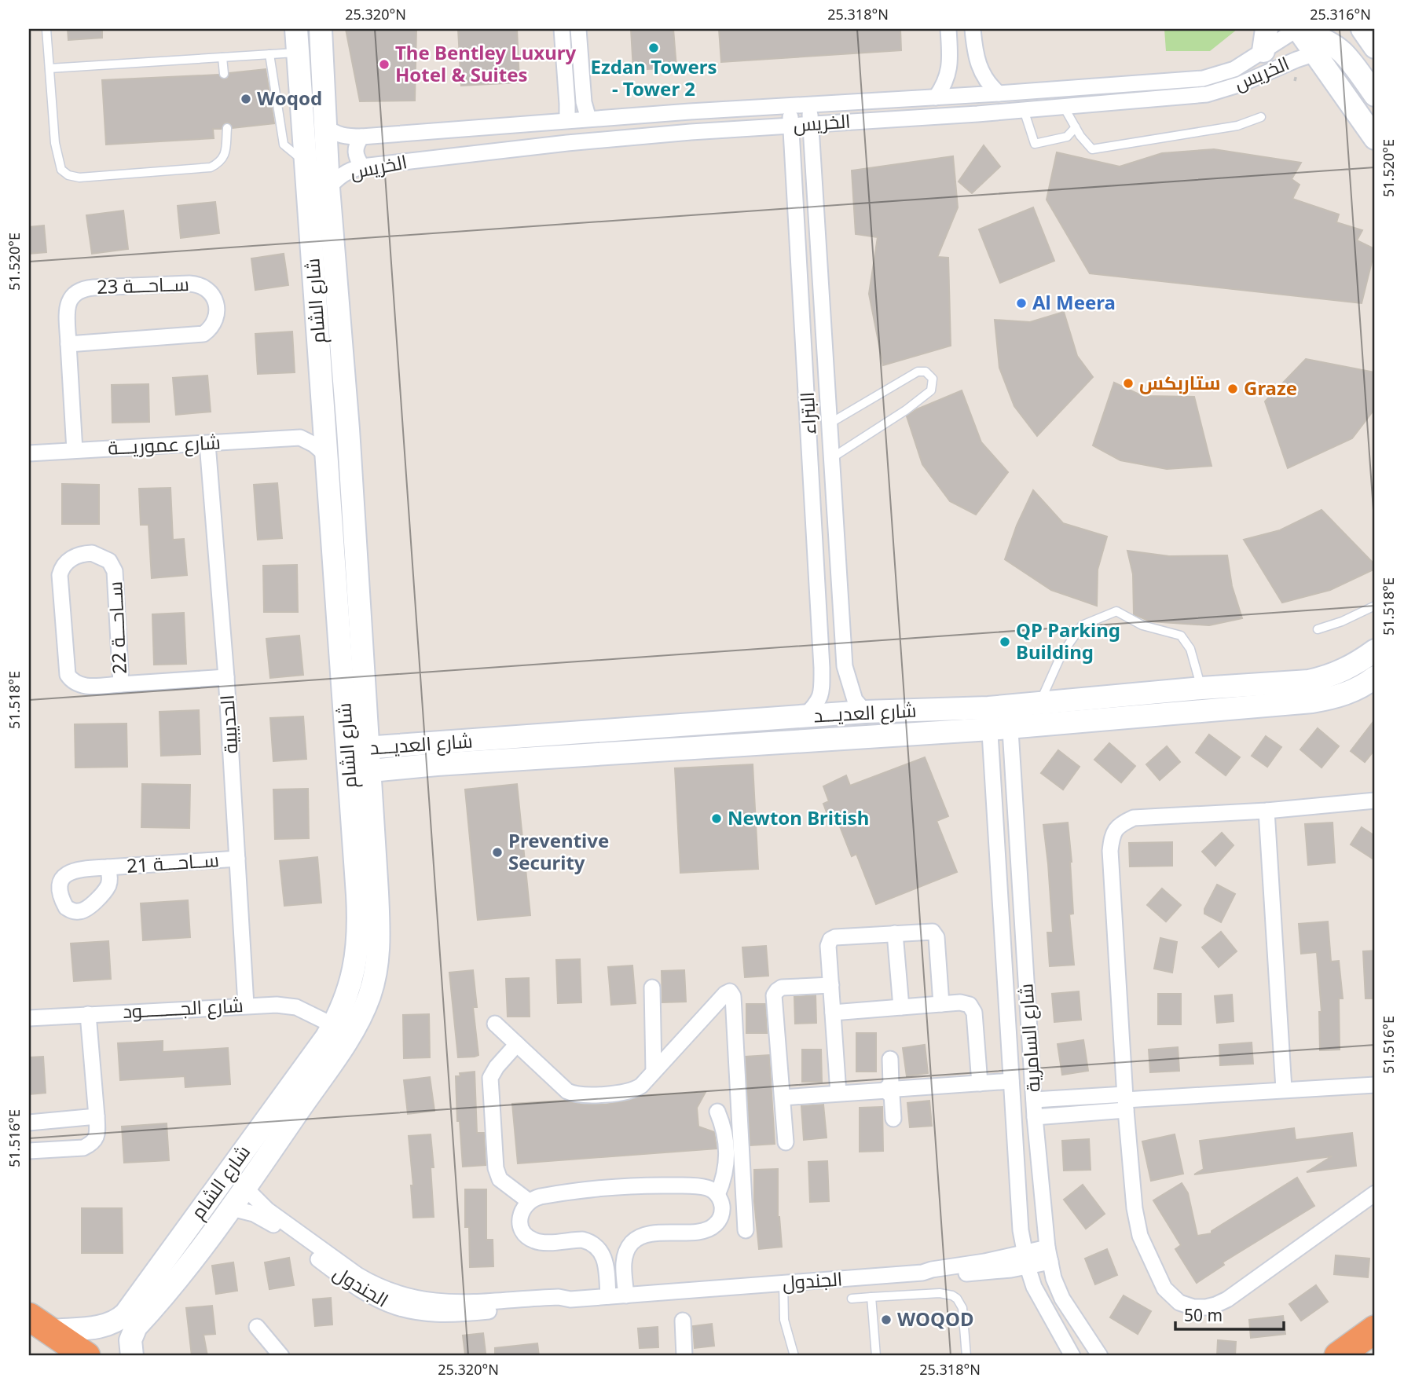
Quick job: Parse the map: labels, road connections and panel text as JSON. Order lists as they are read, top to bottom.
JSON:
{
  "streets": {
    "street": [
      "الخريس",
      "ســاحـــة 23",
      "شارع الشام",
      "البتراء",
      "شارع عموريـــة",
      "ســاحـــة 22",
      "شارع العديـــد",
      "الحديبية",
      "ســاحـــة 21",
      "شارع الجــــــــود",
      "شارع السامرية",
      "الجندول"
    ]
  },
  "crossings": [
    ["الخريس", "شارع الشام"],
    ["الخريس", "البتراء"],
    ["ســاحـــة 23", "شارع عموريـــة"],
    ["شارع الشام", "شارع العديـــد"],
    ["شارع الشام", "شارع الجــــــــود"],
    ["شارع الشام", "الجندول"],
    ["البتراء", "شارع العديـــد"],
    ["شارع عموريـــة", "الحديبية"],
    ["ســاحـــة 22", "الحديبية"],
    ["شارع العديـــد", "شارع السامرية"],
    ["الحديبية", "ســاحـــة 21"],
    ["الحديبية", "شارع الجــــــــود"],
    ["شارع السامرية", "الجندول"]
  ],
  "places": [
    "Ezdan Towers - Tower 2",
    "The Bentley Luxury Hotel & Suites",
    "Woqod",
    "Al Meera",
    "ستاربكس",
    "Graze",
    "QP Parking Building",
    "Newton British",
    "Preventive Security",
    "WOQOD"
  ],
  "scale_bar": "50 m",
  "coordinates": [
    "25.320°N",
    "25.318°N",
    "25.316°N",
    "51.520°E",
    "51.518°E",
    "51.516°E"
  ]
}
